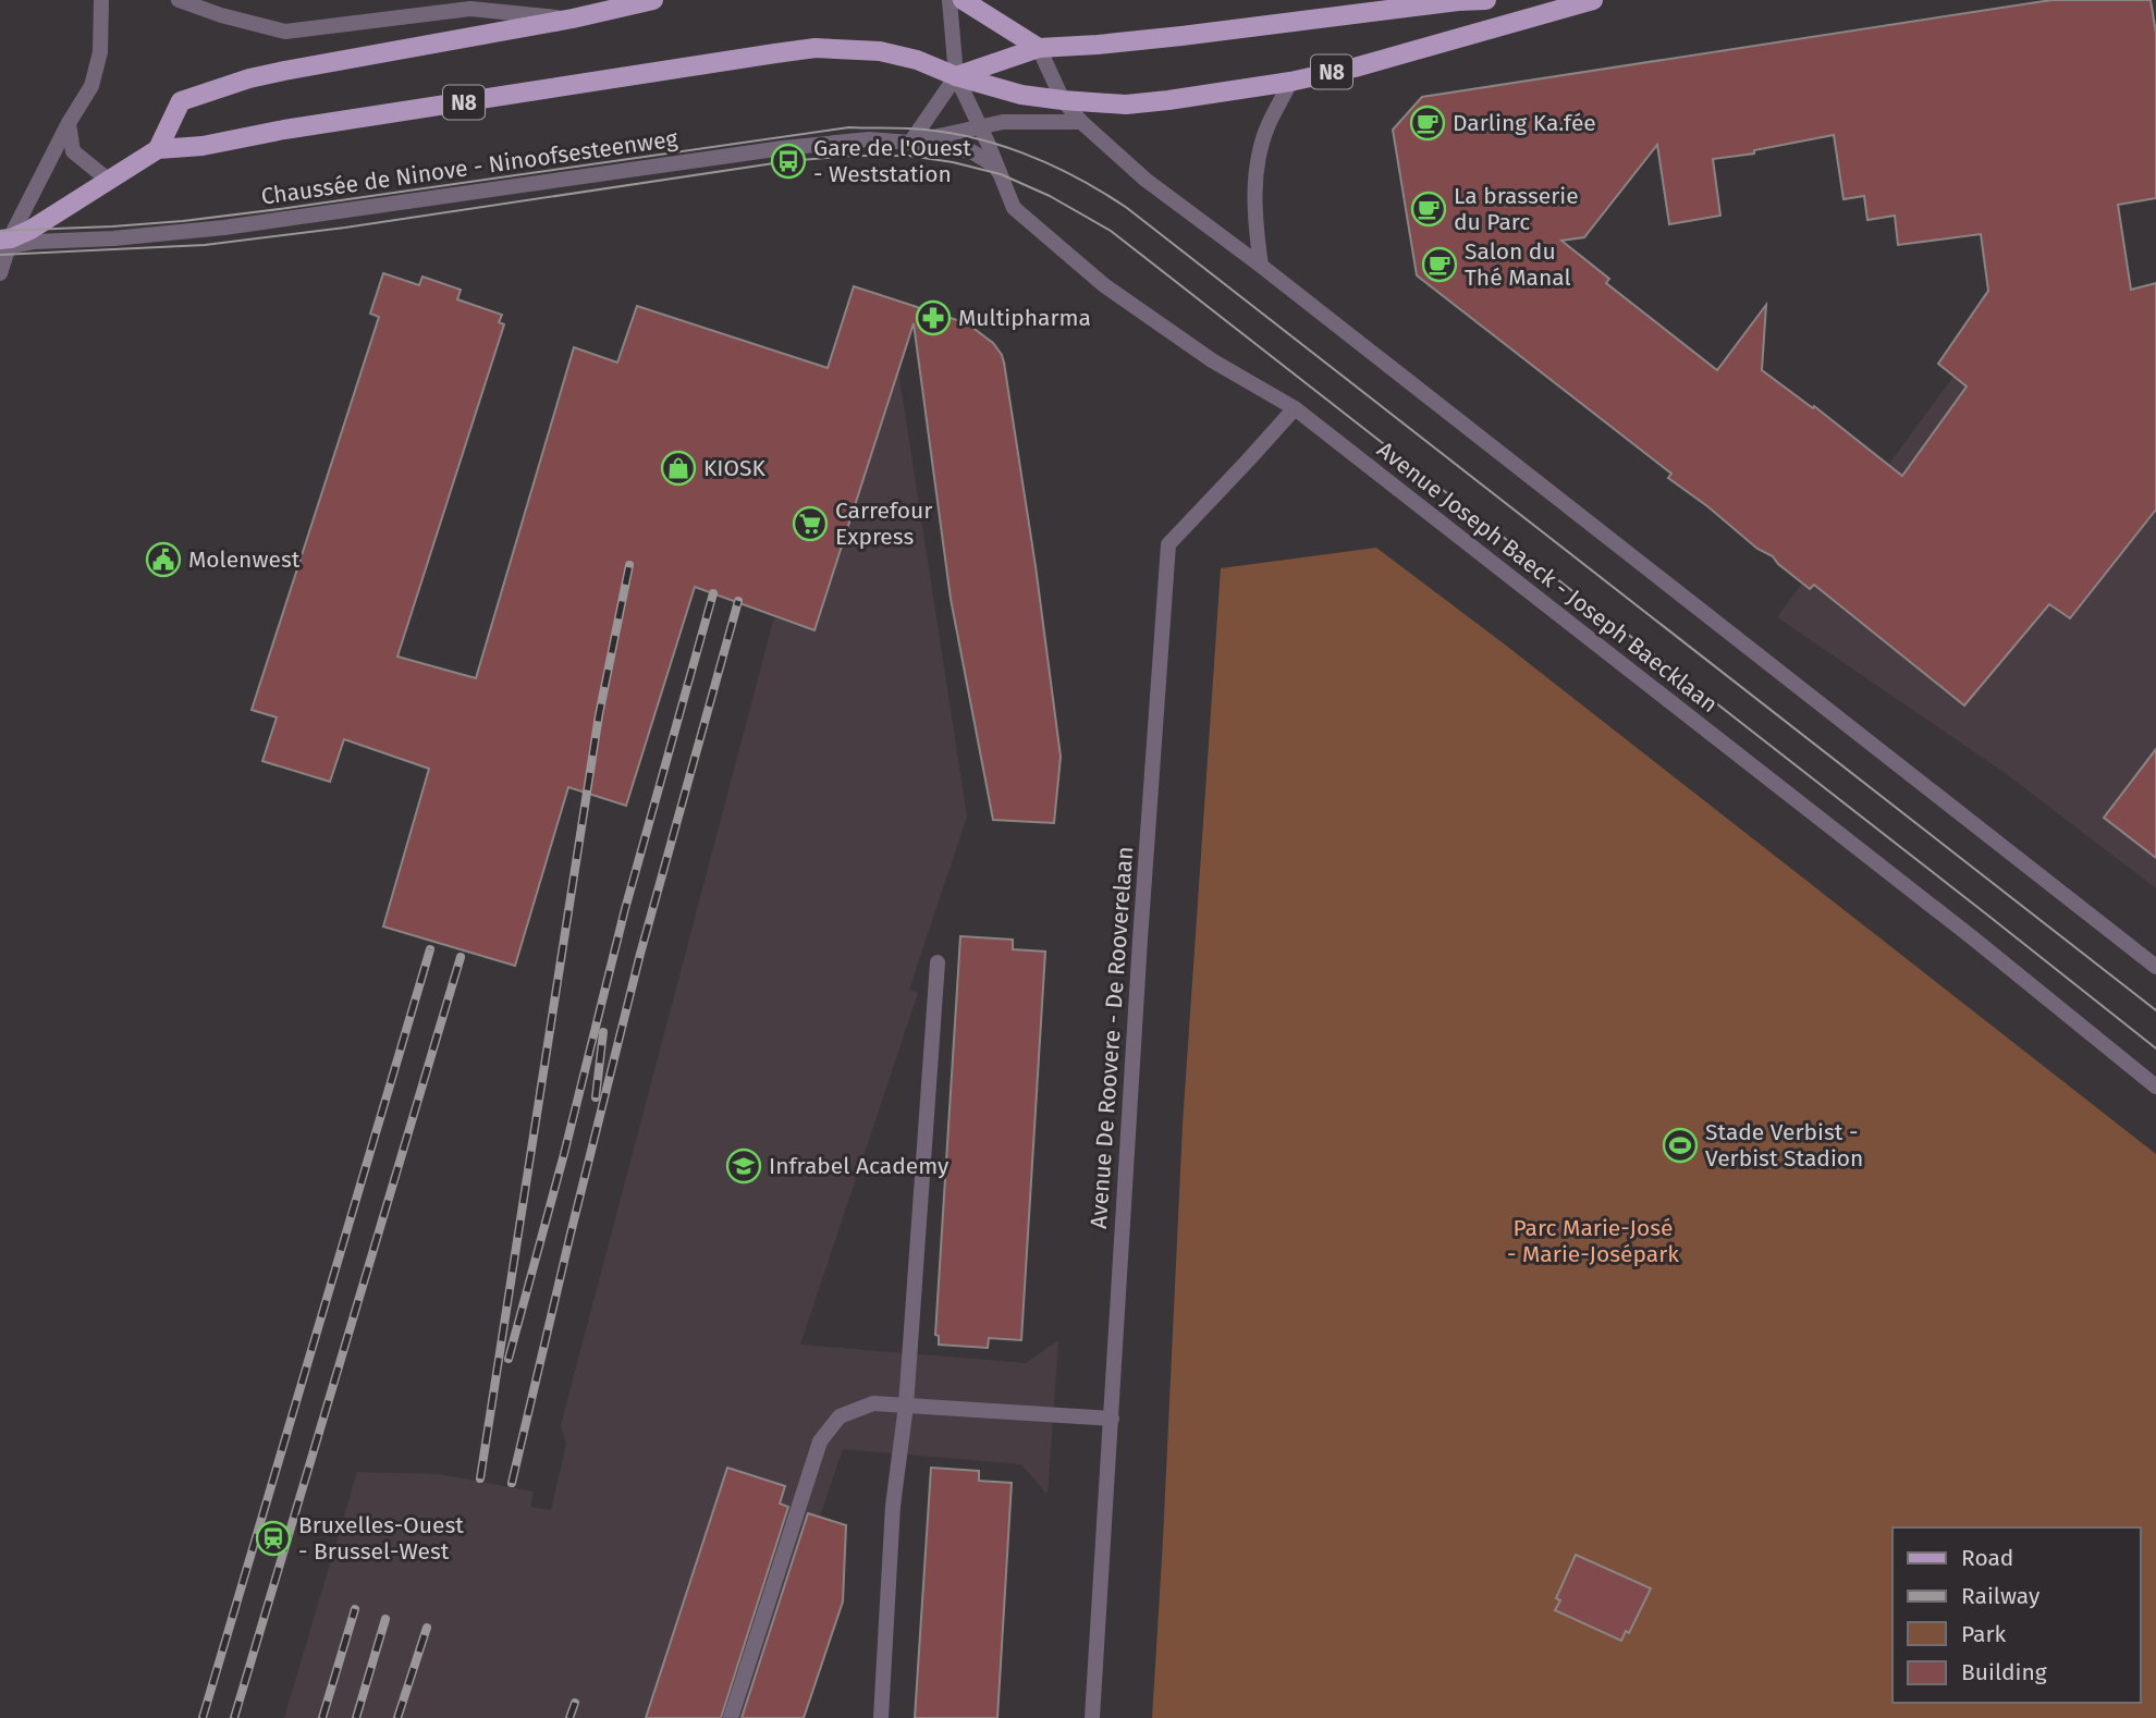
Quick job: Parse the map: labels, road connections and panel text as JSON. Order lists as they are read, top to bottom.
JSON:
{
  "streets": {
    "main road": ["N8"],
    "street": ["Chaussée de Ninove - Ninoofsesteenweg", "Avenue Joseph Baeck - Joseph Baecklaan", "Avenue De Roovere - De Rooverelaan"]
  },
  "crossings": [
    ["N8", "Chaussée de Ninove - Ninoofsesteenweg"],
    ["N8", "Avenue Joseph Baeck - Joseph Baecklaan"],
    ["Chaussée de Ninove - Ninoofsesteenweg", "Avenue Joseph Baeck - Joseph Baecklaan"],
    ["Avenue Joseph Baeck - Joseph Baecklaan", "Avenue De Roovere - De Rooverelaan"]
  ],
  "parks": ["Parc Marie-José - Marie-Josépark"],
  "places": {
    "cafe": ["Darling Ka.fée", "La brasserie du Parc", "Salon du Thé Manal"],
    "bus stop": ["Gare de l'Ouest - Weststation"],
    "pharmacy": ["Multipharma"],
    "shop": ["KIOSK"],
    "supermarket": ["Carrefour Express"],
    "public building": ["Molenwest"],
    "sports": ["Stade Verbist - Verbist Stadion"],
    "school or university": ["Infrabel Academy"],
    "station": ["Bruxelles-Ouest - Brussel-West"]
  },
  "legend": [
    "Road",
    "Railway",
    "Park",
    "Building"
  ]
}
